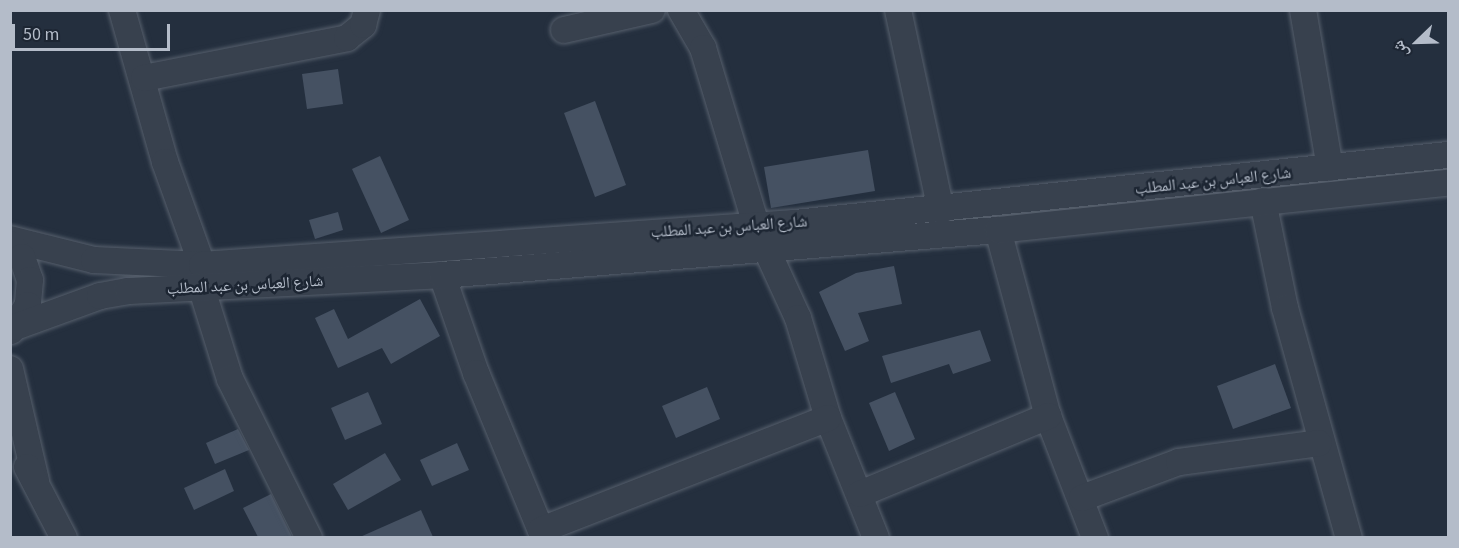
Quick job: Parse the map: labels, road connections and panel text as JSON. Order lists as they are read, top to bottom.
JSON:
{
  "streets": {
    "street": ["شارع العباس بن عبد المطلب"]
  },
  "scale_bar": "50 m",
  "north": "bottom left"
}
